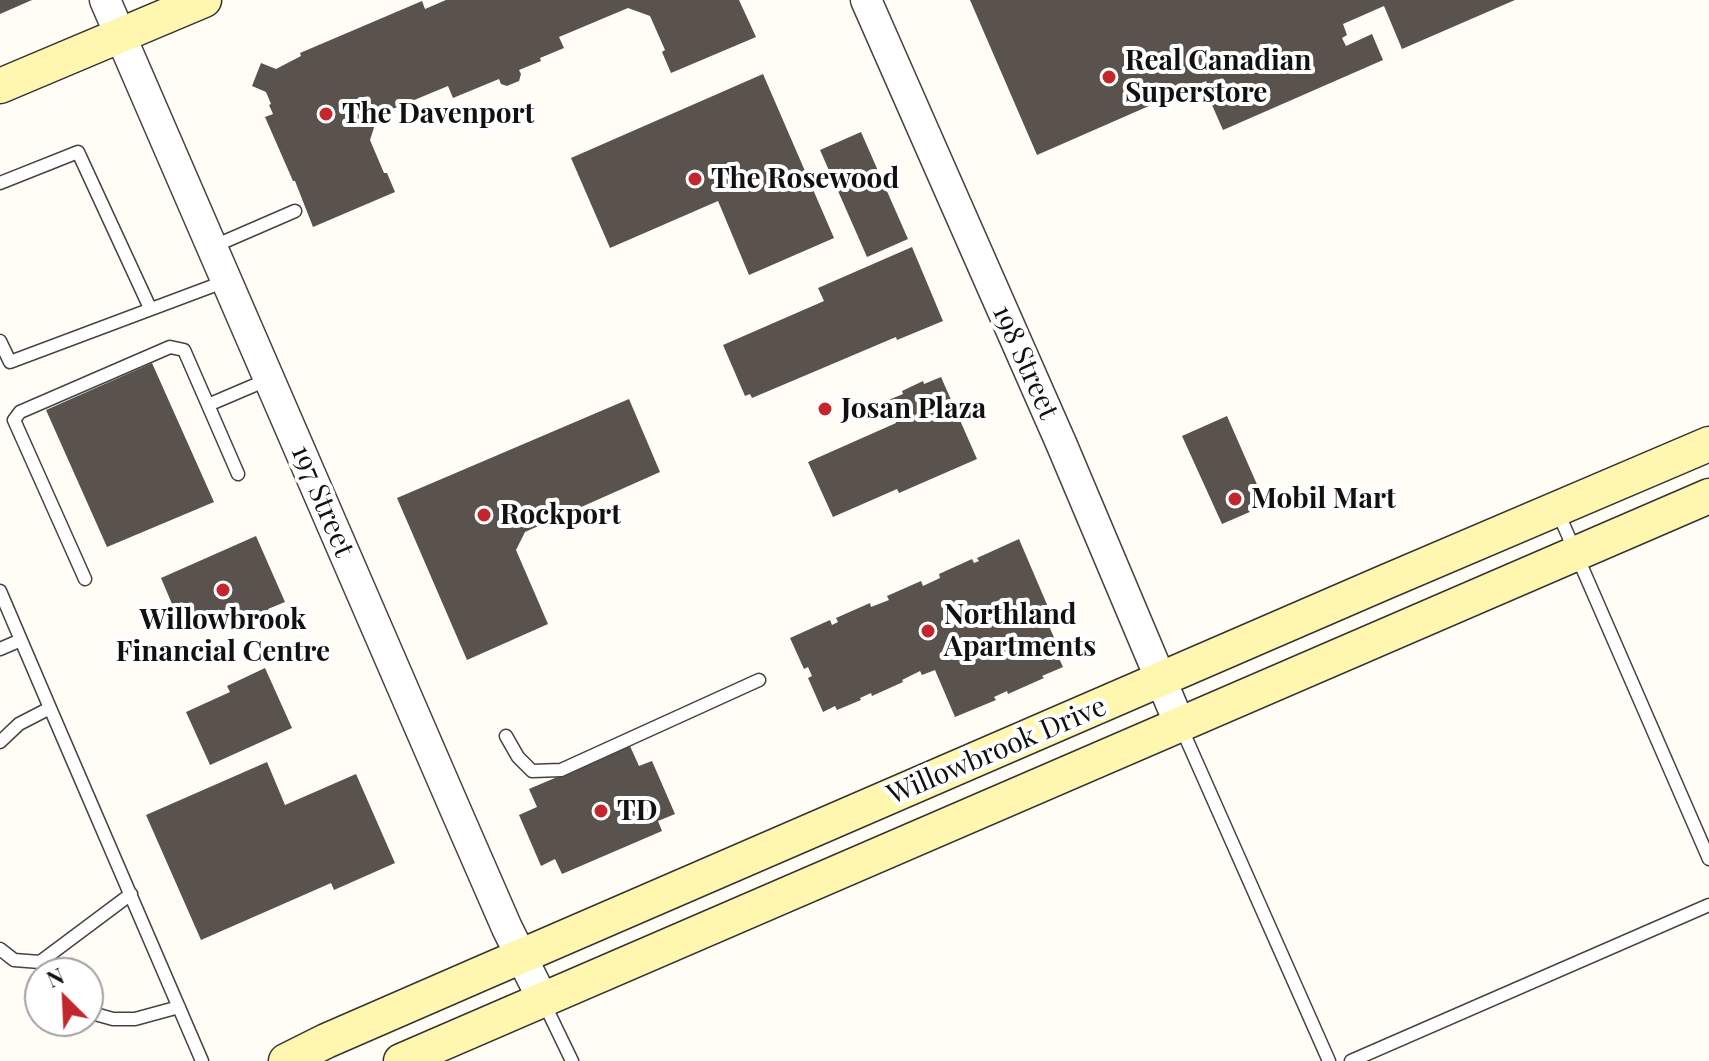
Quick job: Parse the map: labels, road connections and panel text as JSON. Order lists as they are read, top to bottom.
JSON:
{
  "streets": {
    "main road": ["Willowbrook Drive"],
    "street": ["198 Street", "197 Street"]
  },
  "crossings": [
    ["198 Street", "Willowbrook Drive"],
    ["197 Street", "Willowbrook Drive"]
  ],
  "places": [
    "Real Canadian Superstore",
    "The Davenport",
    "The Rosewood",
    "Josan Plaza",
    "Mobil Mart",
    "Rockport",
    "Willowbrook Financial Centre",
    "Northland Apartments",
    "TD"
  ],
  "north": "top left"
}
